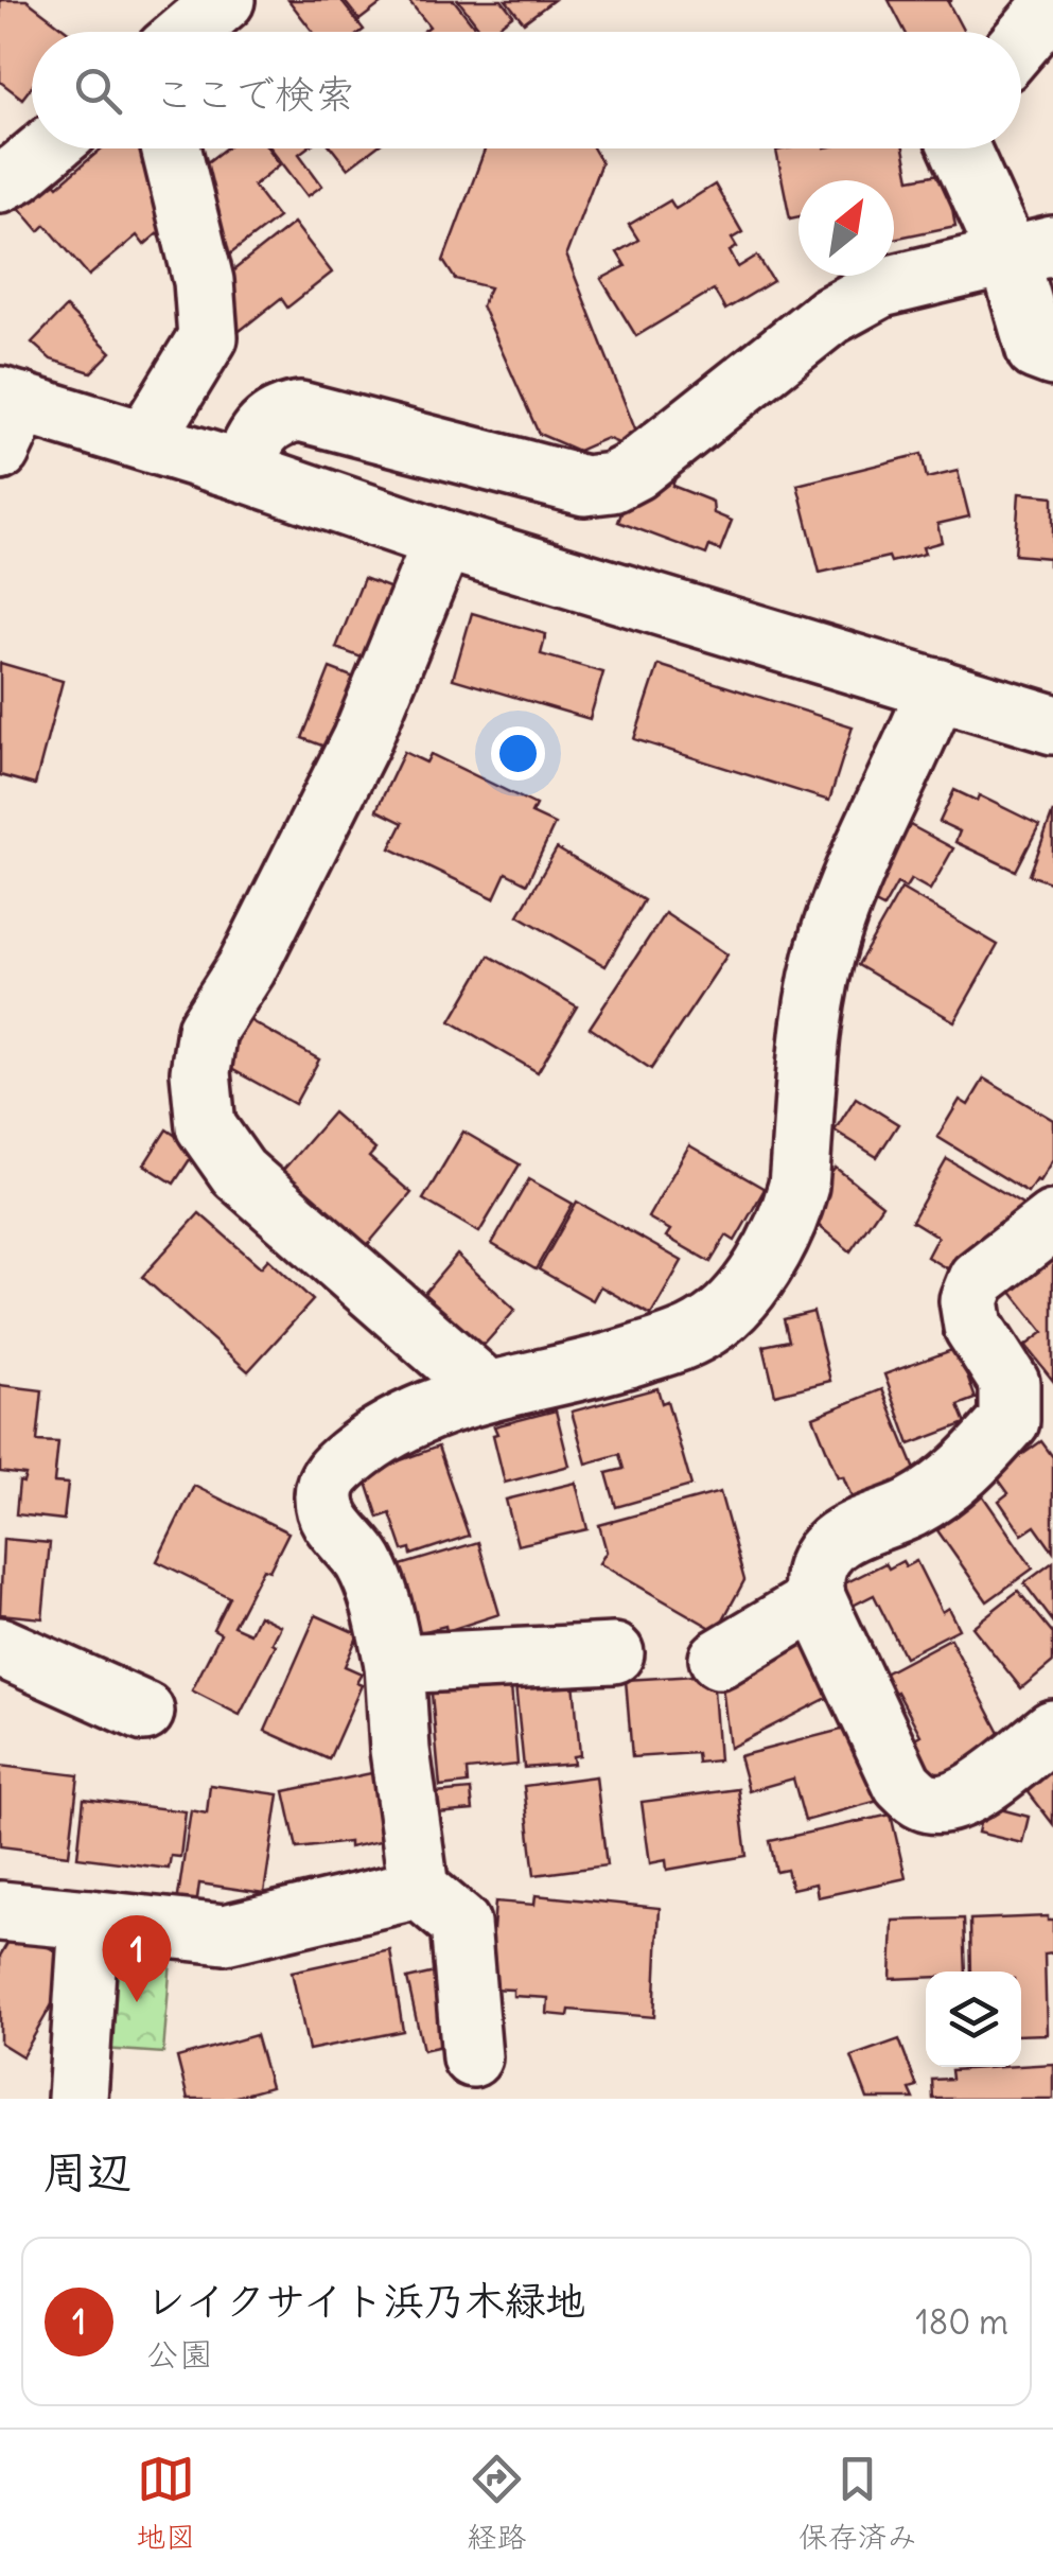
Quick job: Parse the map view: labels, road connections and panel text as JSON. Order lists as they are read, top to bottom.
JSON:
{
  "north": "top right",
  "page": {
    "search": "ここで検索",
    "pins": "1",
    "heading": "周辺",
    "list": [
      {
        "mark": "1",
        "name": "レイクサイト浜乃木緑地",
        "note": "公園",
        "value": "180 m"
      }
    ],
    "nav": ["地図", "経路", "保存済み"]
  }
}
